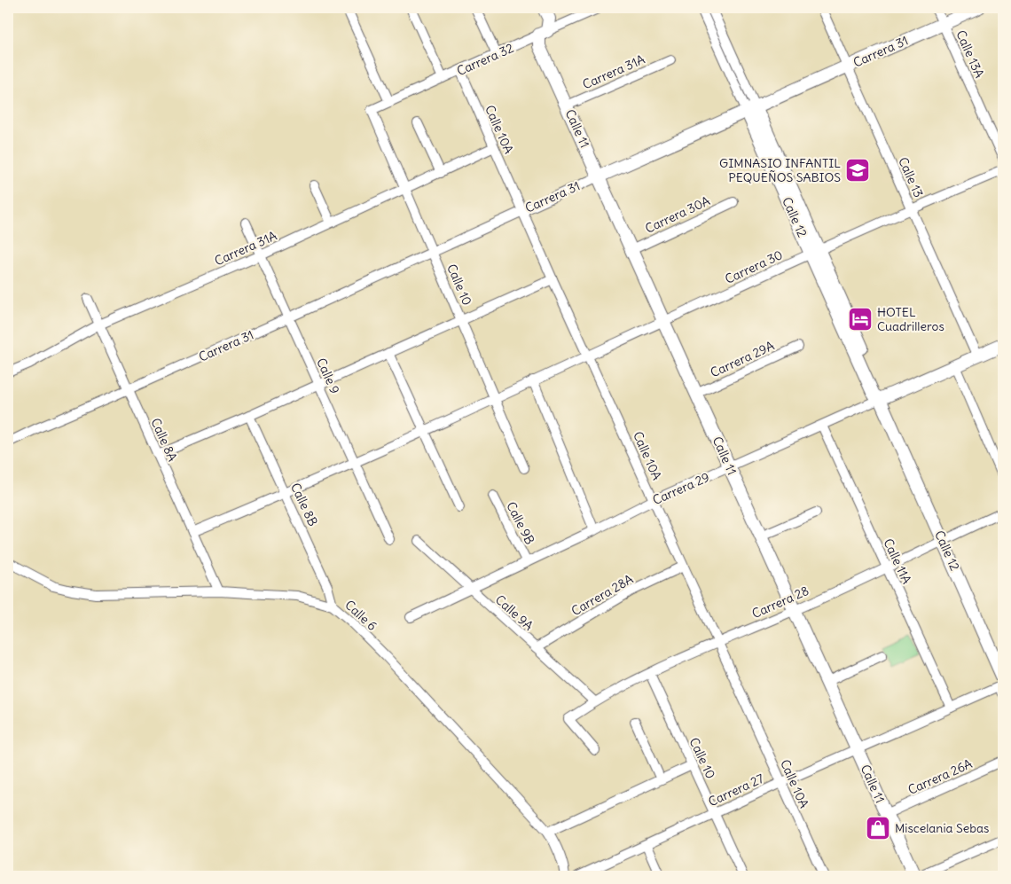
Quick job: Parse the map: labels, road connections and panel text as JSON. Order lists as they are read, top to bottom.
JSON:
{
  "streets": {
    "street": [
      "Carrera 31",
      "Calle 13A",
      "Carrera 32",
      "Carrera 31A",
      "Calle 11",
      "Calle 10A",
      "Calle 13",
      "Carrera 30A",
      "Calle 12",
      "Carrera 30",
      "Calle 10",
      "Carrera 29A",
      "Calle 9",
      "Calle 8A",
      "Carrera 29",
      "Calle 8B",
      "Calle 9B",
      "Calle 11A",
      "Carrera 28A",
      "Carrera 28",
      "Calle 9A",
      "Calle 6",
      "Carrera 26A",
      "Carrera 27"
    ]
  },
  "crossings": [
    ["Carrera 31", "Calle 13A"],
    ["Carrera 31", "Calle 11"],
    ["Carrera 31", "Calle 10A"],
    ["Carrera 31", "Calle 13"],
    ["Carrera 31", "Calle 12"],
    ["Carrera 31", "Calle 10"],
    ["Carrera 31", "Calle 9"],
    ["Carrera 31", "Calle 8A"],
    ["Carrera 32", "Calle 11"],
    ["Carrera 32", "Calle 10A"],
    ["Carrera 32", "Calle 10"],
    ["Carrera 31A", "Calle 11"],
    ["Carrera 31A", "Calle 10A"],
    ["Carrera 31A", "Calle 10"],
    ["Carrera 31A", "Calle 9"],
    ["Carrera 31A", "Calle 8A"],
    ["Calle 11", "Carrera 30A"],
    ["Calle 11", "Carrera 30"],
    ["Calle 11", "Carrera 29A"],
    ["Calle 11", "Carrera 29"],
    ["Calle 11", "Carrera 28"],
    ["Calle 11", "Carrera 26A"],
    ["Calle 11", "Carrera 27"],
    ["Calle 10A", "Carrera 30"],
    ["Calle 10A", "Carrera 29"],
    ["Calle 10A", "Carrera 28A"],
    ["Calle 10A", "Carrera 28"],
    ["Calle 10A", "Carrera 27"],
    ["Calle 13", "Carrera 30"],
    ["Calle 13", "Carrera 29"],
    ["Calle 12", "Carrera 30"],
    ["Calle 12", "Carrera 29"],
    ["Calle 12", "Carrera 28"],
    ["Carrera 30", "Calle 10"],
    ["Carrera 30", "Calle 9"],
    ["Carrera 30", "Calle 8A"],
    ["Carrera 30", "Calle 8B"],
    ["Calle 10", "Carrera 28"],
    ["Calle 10", "Carrera 27"],
    ["Calle 8A", "Calle 6"],
    ["Carrera 29", "Calle 9B"],
    ["Carrera 29", "Calle 11A"],
    ["Carrera 29", "Calle 9A"],
    ["Calle 8B", "Calle 6"],
    ["Calle 11A", "Carrera 28"],
    ["Calle 11A", "Carrera 27"],
    ["Carrera 28A", "Calle 9A"],
    ["Carrera 28", "Calle 9A"]
  ],
  "places": {
    "school or university": ["GIMNASIO INFANTIL PEQUEÑOS SABIOS"],
    "hotel": ["HOTEL Cuadrilleros"],
    "shop": ["Miscelania Sebas"]
  }
}
